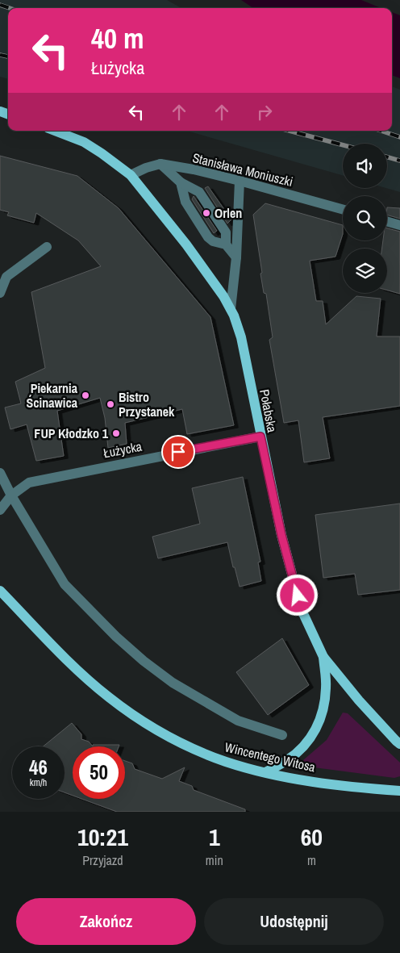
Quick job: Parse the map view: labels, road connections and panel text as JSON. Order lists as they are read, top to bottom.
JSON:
{
  "streets": {
    "main road": ["Połabska", "Wincentego Witosa"],
    "street": ["Stanisława Moniuszki", "Łużycka"]
  },
  "crossings": [
    ["Stanisława Moniuszki", "Połabska"],
    ["Połabska", "Łużycka"]
  ],
  "places": [
    "Orlen",
    "Piekarnia Ścinawica",
    "Bistro Przystanek",
    "FUP Kłodzko 1"
  ],
  "page": {
    "turn": ["40 m", "Łużycka"],
    "speed": "46 km/h",
    "limit": "50",
    "eta": [
      "10:21",
      "Przyjazd",
      "1",
      "min",
      "60",
      "m"
    ],
    "buttons": ["Zakończ", "Udostępnij"]
  }
}
